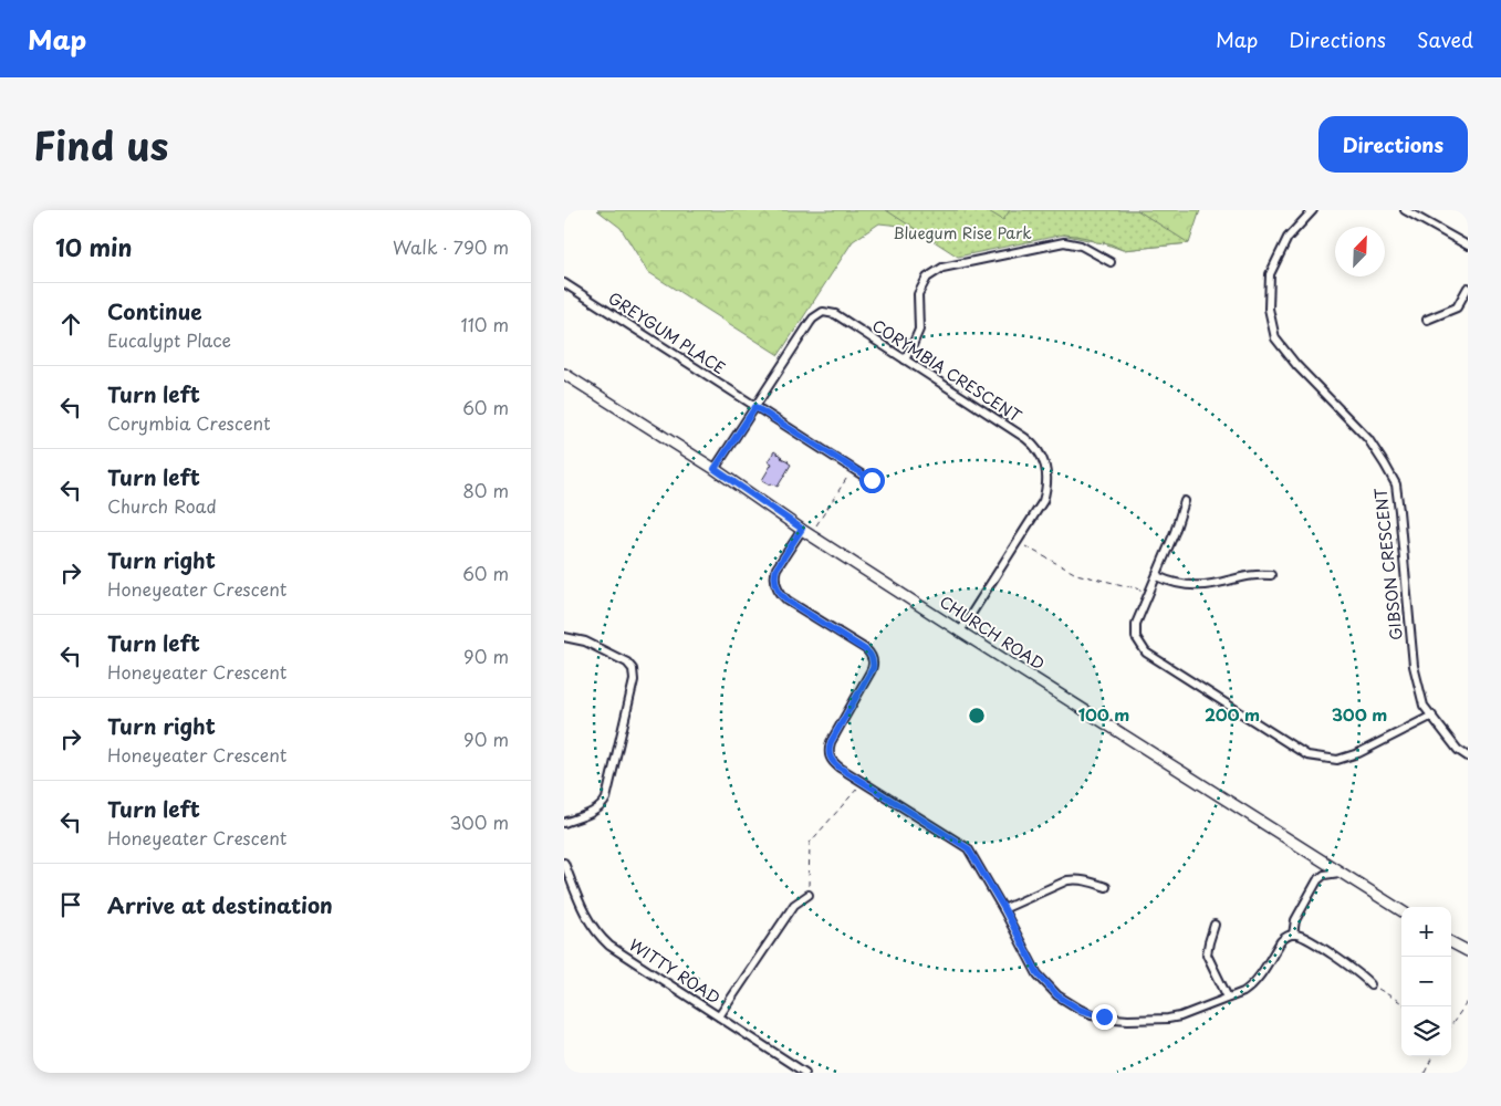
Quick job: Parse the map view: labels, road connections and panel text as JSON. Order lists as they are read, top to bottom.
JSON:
{
  "streets": {
    "main road": ["CHURCH ROAD"],
    "street": [
      "GREYGUM PLACE",
      "CORYMBIA CRESCENT",
      "GIBSON CRESCENT",
      "WITTY ROAD"
    ]
  },
  "crossings": [
    ["GREYGUM PLACE", "CORYMBIA CRESCENT"],
    ["CORYMBIA CRESCENT", "CHURCH ROAD"]
  ],
  "parks": ["Bluegum Rise Park"],
  "north": "top right",
  "page": {
    "header": "Map",
    "nav": ["Map", "Directions", "Saved"],
    "title": "Find us",
    "buttons": "Directions",
    "heading": ["10 min", "Walk · 790 m"],
    "list": [
      ["Continue", "Eucalypt Place", "110 m"],
      ["Turn left", "Corymbia Crescent", "60 m"],
      ["Turn left", "Church Road", "80 m"],
      ["Turn right", "Honeyeater Crescent", "60 m"],
      ["Turn left", "Honeyeater Crescent", "90 m"],
      ["Turn right", "Honeyeater Crescent", "90 m"],
      ["Turn left", "Honeyeater Crescent", "300 m"],
      "Arrive at destination"
    ],
    "map_buttons": ["+", "−"]
  },
  "rings": ["100 m", "200 m", "300 m"]
}
